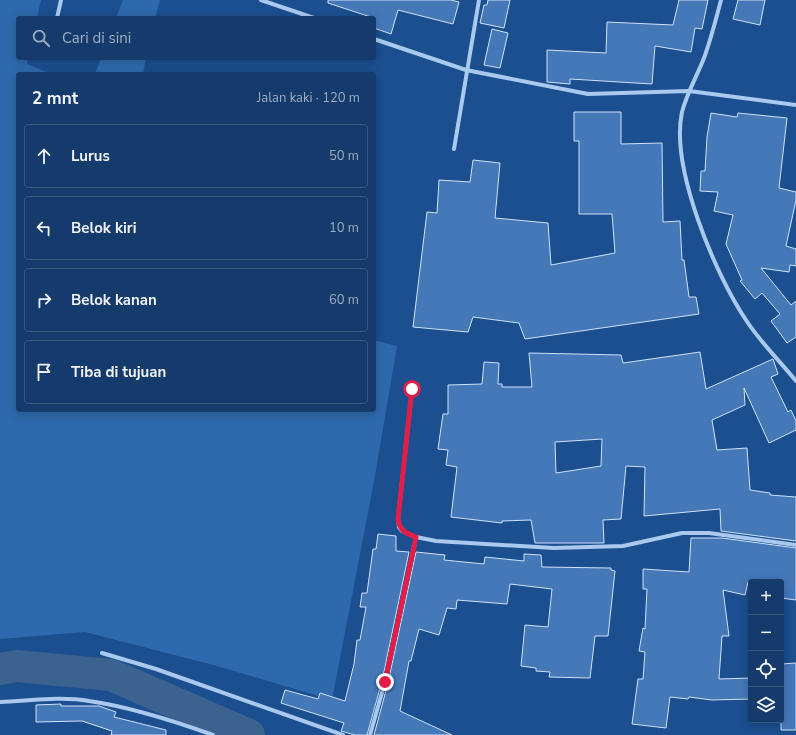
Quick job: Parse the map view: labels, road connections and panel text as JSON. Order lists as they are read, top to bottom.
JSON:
{
  "page": {
    "search": "Cari di sini",
    "heading": ["2 mnt", "Jalan kaki · 120 m"],
    "list": [
      ["Lurus", "50 m"],
      ["Belok kiri", "10 m"],
      ["Belok kanan", "60 m"],
      "Tiba di tujuan"
    ],
    "map_buttons": ["+", "−"]
  }
}
